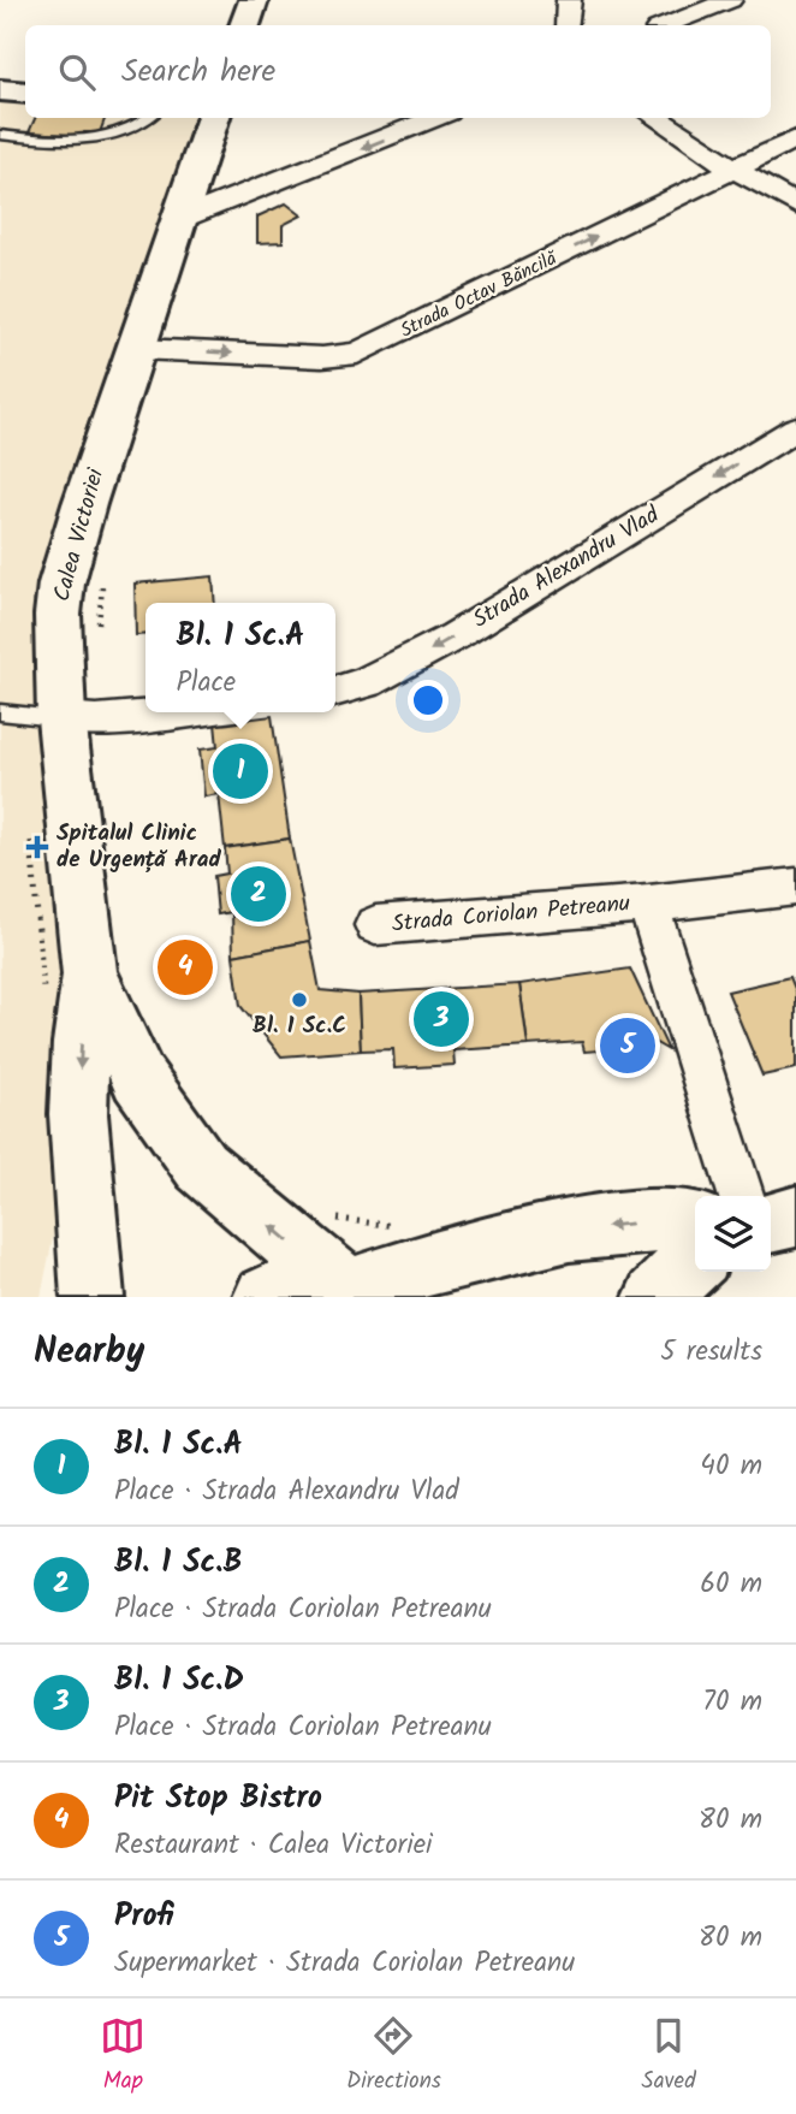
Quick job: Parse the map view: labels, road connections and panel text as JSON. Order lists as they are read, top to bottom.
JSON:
{
  "streets": {
    "main road": ["Calea Victoriei"],
    "street": ["Strada Octav Băncilă", "Strada Alexandru Vlad", "Strada Coriolan Petreanu"]
  },
  "crossings": [
    ["Strada Octav Băncilă", "Calea Victoriei"]
  ],
  "one_way": ["Strada Alexandru Vlad"],
  "places": {
    "health": ["Spitalul Clinic de Urgență Arad"],
    "other": ["Bl. 1 Sc.C"]
  },
  "page": {
    "search": "Search here",
    "popup": ["Bl. 1 Sc.A", "Place"],
    "pins": [
      "1",
      "2",
      "4",
      "3",
      "5"
    ],
    "heading": ["Nearby", "5 results"],
    "list": [
      {
        "mark": "1",
        "name": "Bl. 1 Sc.A",
        "note": "Place · Strada Alexandru Vlad",
        "value": "40 m"
      },
      {
        "mark": "2",
        "name": "Bl. 1 Sc.B",
        "note": "Place · Strada Coriolan Petreanu",
        "value": "60 m"
      },
      {
        "mark": "3",
        "name": "Bl. 1 Sc.D",
        "note": "Place · Strada Coriolan Petreanu",
        "value": "70 m"
      },
      {
        "mark": "4",
        "name": "Pit Stop Bistro",
        "note": "Restaurant · Calea Victoriei",
        "value": "80 m"
      },
      {
        "mark": "5",
        "name": "Profi",
        "note": "Supermarket · Strada Coriolan Petreanu",
        "value": "80 m"
      }
    ],
    "nav": ["Map", "Directions", "Saved"]
  }
}
